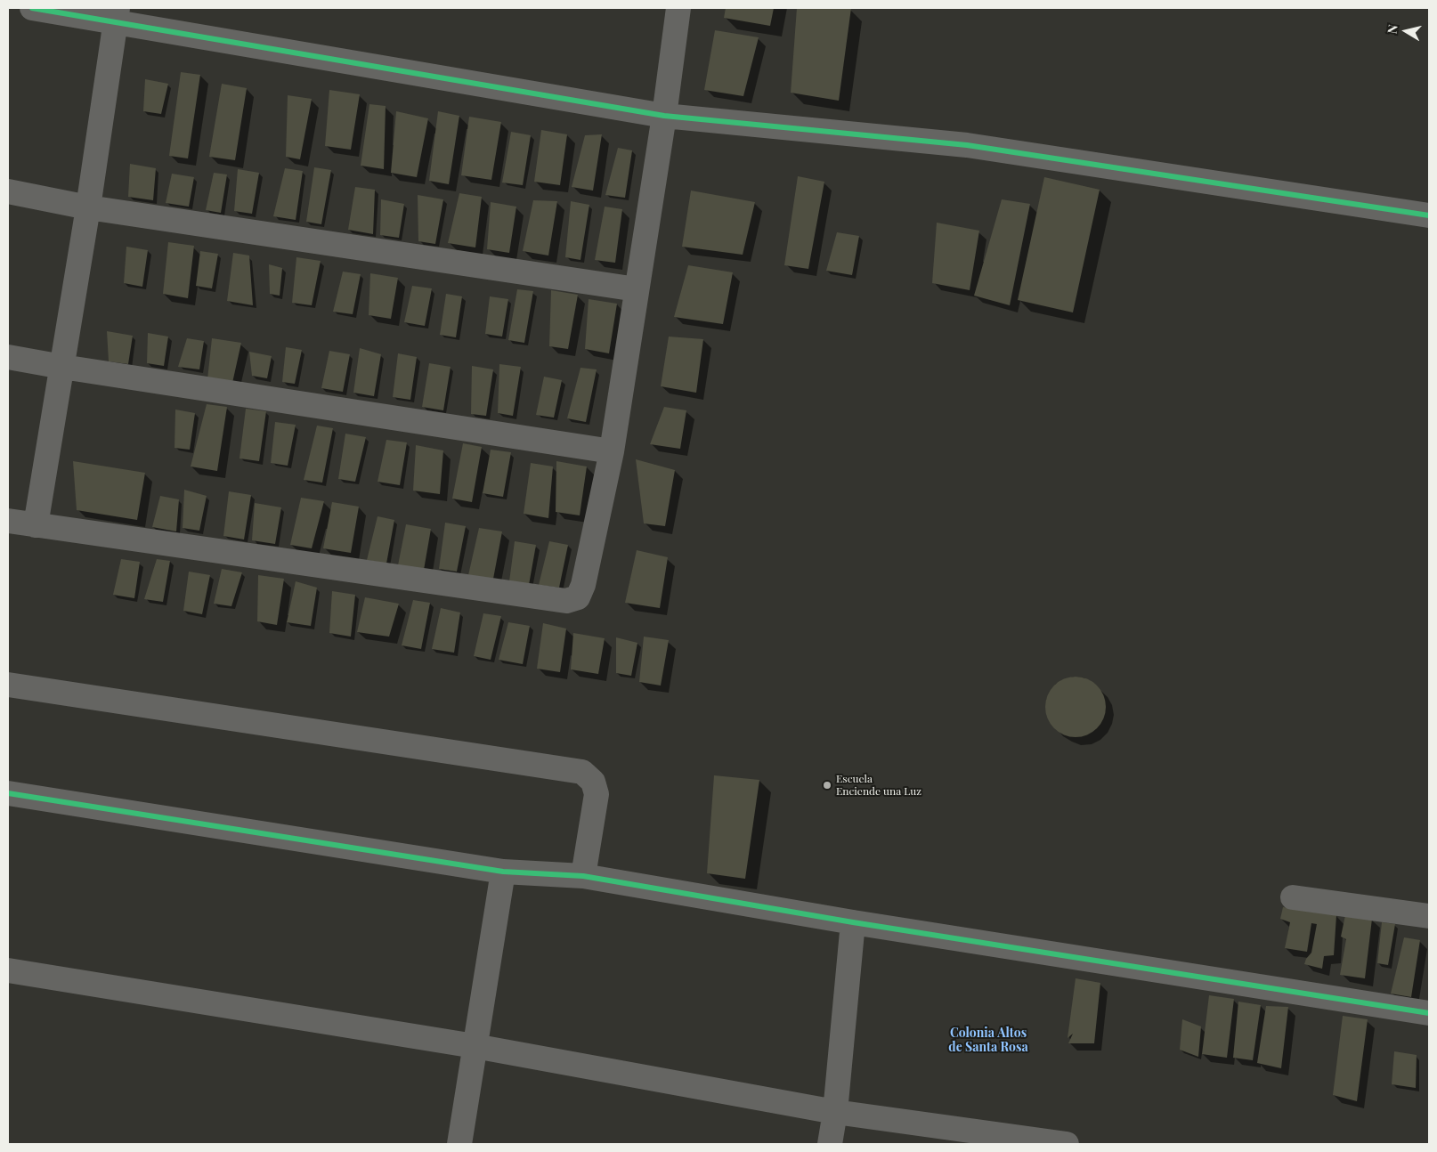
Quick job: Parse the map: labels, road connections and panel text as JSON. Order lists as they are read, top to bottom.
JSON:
{
  "districts": ["Colonia Altos de Santa Rosa"],
  "places": ["Escuela Enciende una Luz"],
  "north": "left"
}
